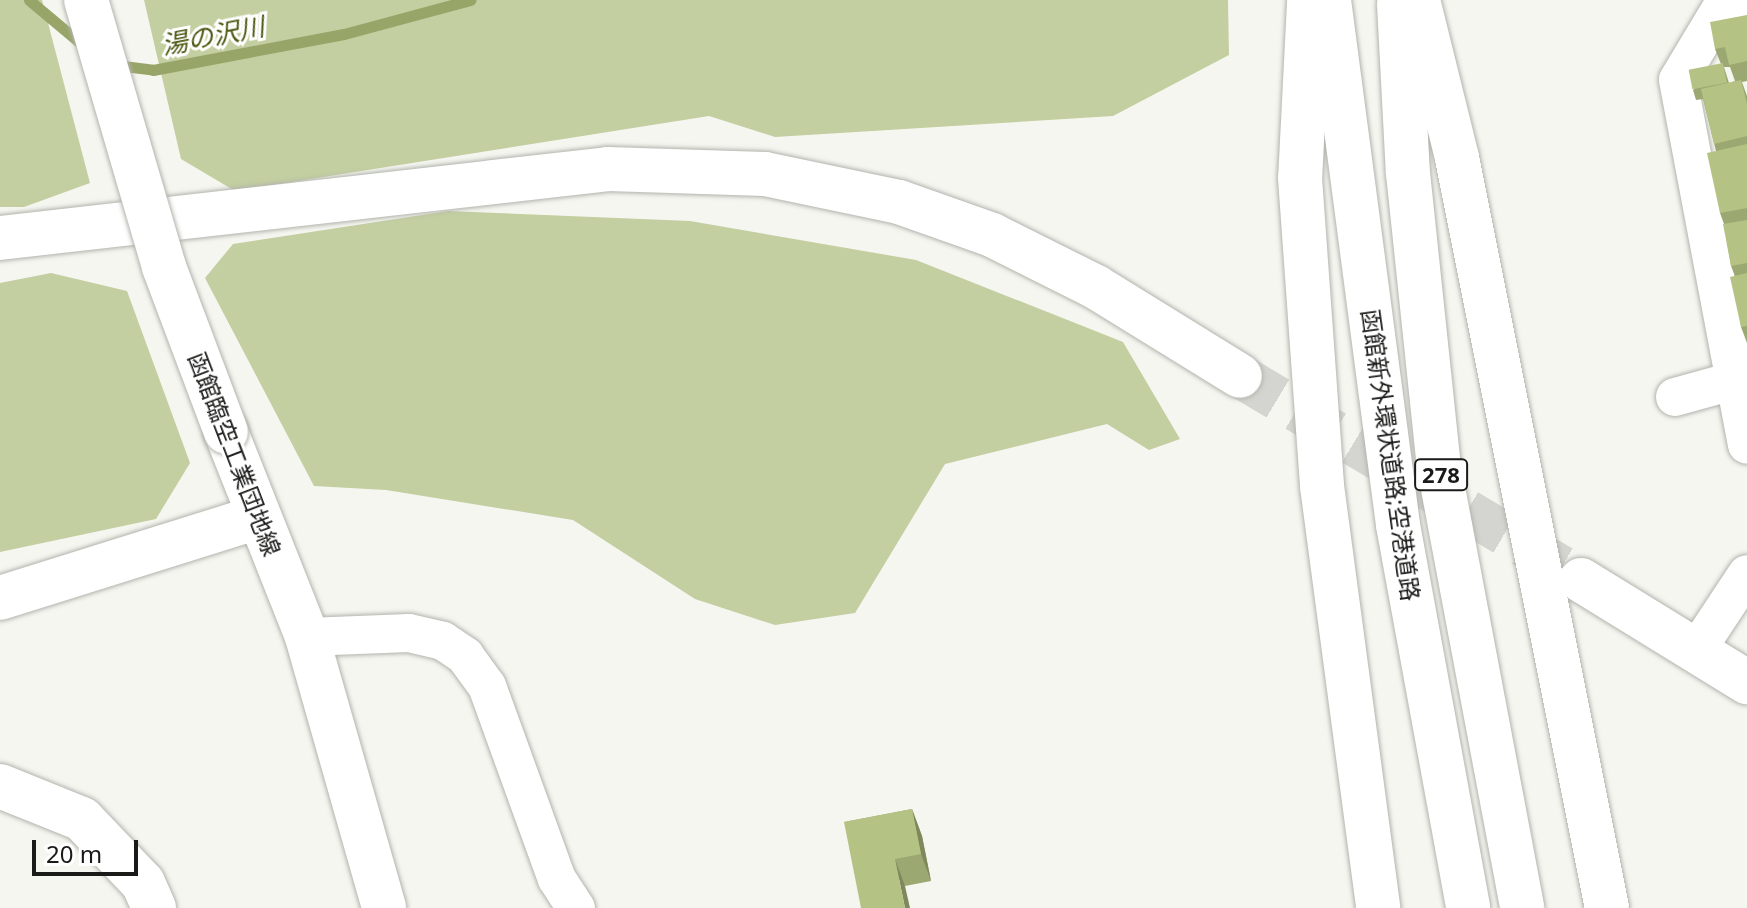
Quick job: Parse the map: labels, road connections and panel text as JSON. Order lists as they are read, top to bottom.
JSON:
{
  "streets": {
    "main road": ["函館臨空工業団地線", "函館新外環状道路;空港道路", "278"]
  },
  "water": ["湯の沢川"],
  "scale_bar": "20 m"
}
